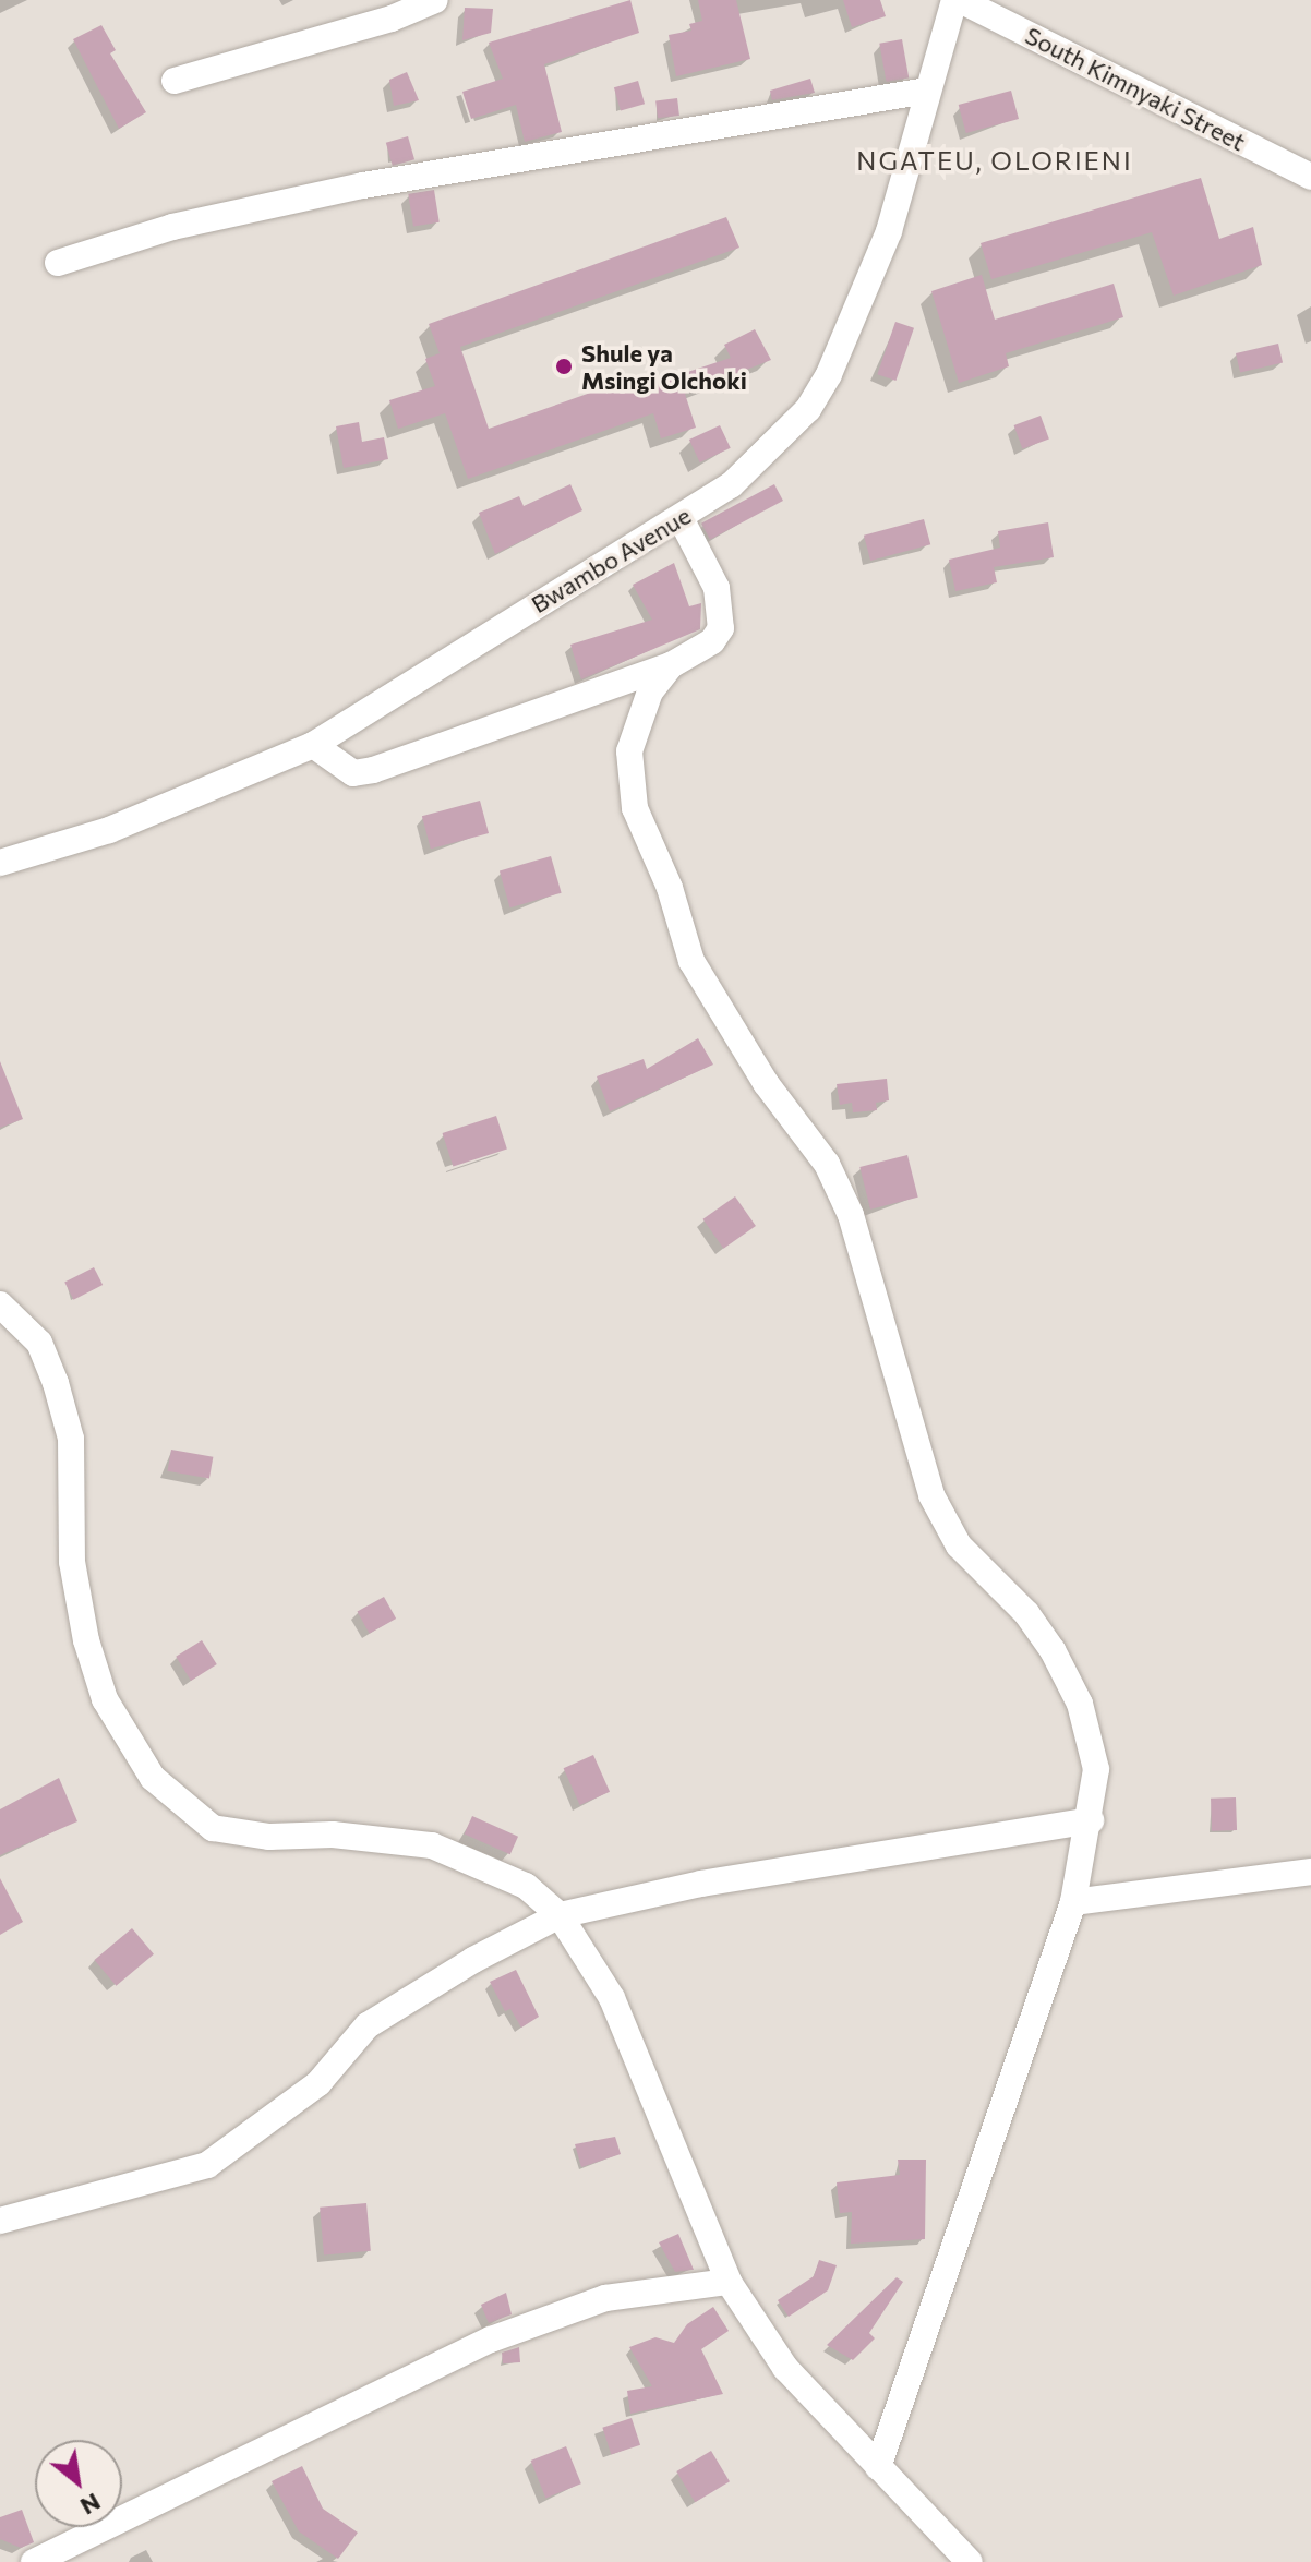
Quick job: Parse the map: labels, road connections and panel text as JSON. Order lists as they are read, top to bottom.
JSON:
{
  "streets": {
    "street": ["South Kimnyaki Street", "Bwambo Avenue"]
  },
  "crossings": [
    ["South Kimnyaki Street", "Bwambo Avenue"]
  ],
  "districts": ["NGATEU, OLORIENI"],
  "places": ["Shule ya Msingi Olchoki"],
  "north": "bottom right"
}
